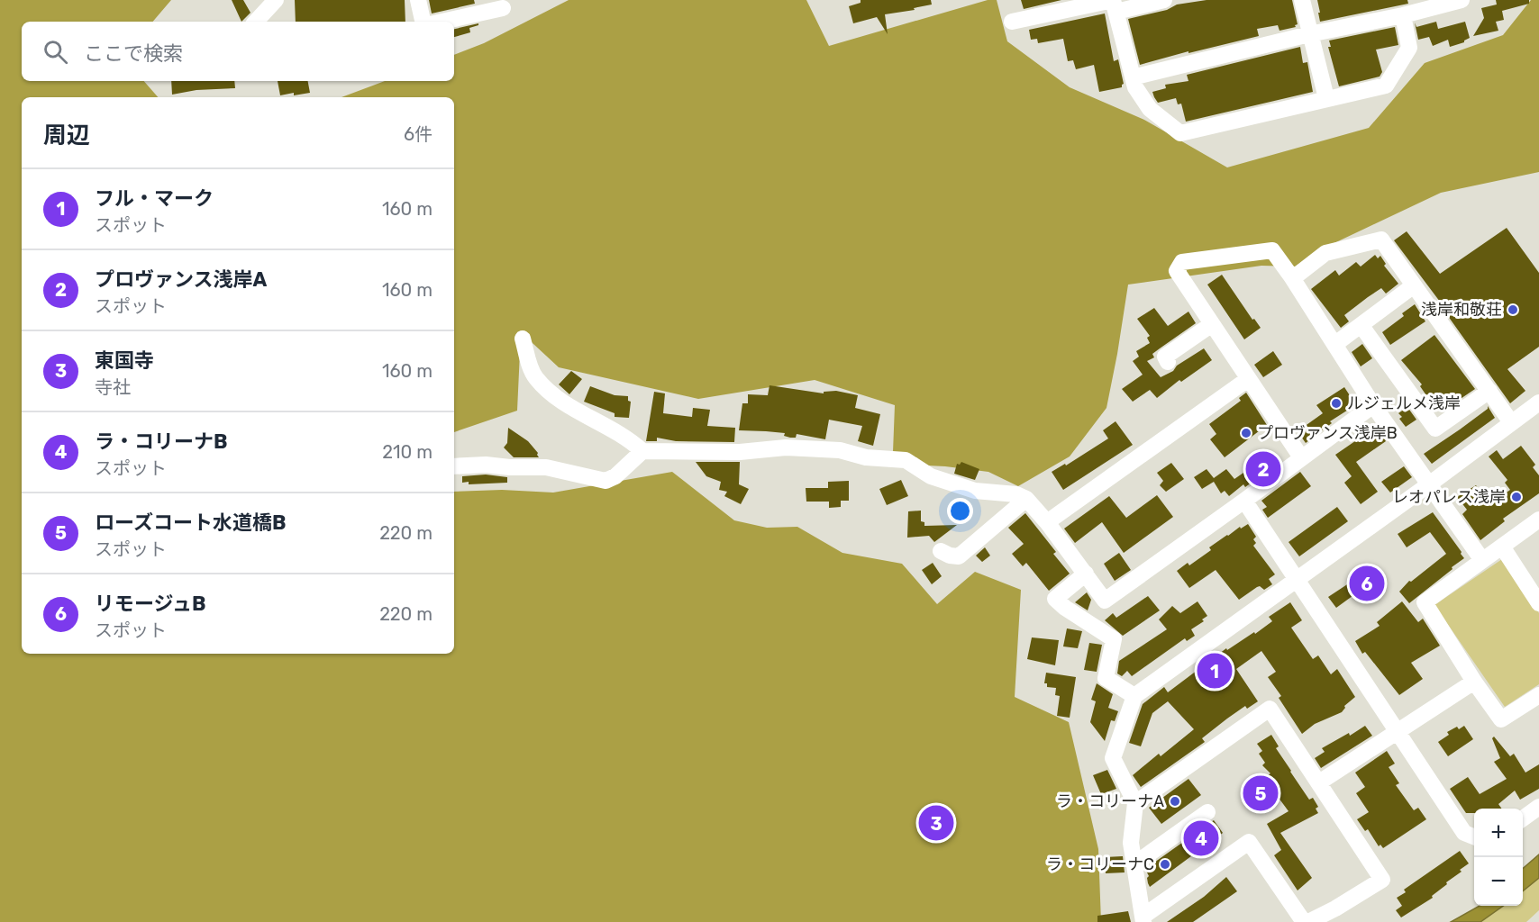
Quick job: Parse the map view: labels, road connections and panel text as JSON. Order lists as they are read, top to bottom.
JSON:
{
  "places": [
    "浅岸和敬荘",
    "ルジェルメ浅岸",
    "プロヴァンス浅岸B",
    "レオパレス浅岸",
    "ラ・コリーナA",
    "ラ・コリーナC"
  ],
  "page": {
    "search": "ここで検索",
    "heading": ["周辺", "6件"],
    "list": [
      {
        "mark": "1",
        "name": "フル・マーク",
        "note": "スポット",
        "value": "160 m"
      },
      {
        "mark": "2",
        "name": "プロヴァンス浅岸A",
        "note": "スポット",
        "value": "160 m"
      },
      {
        "mark": "3",
        "name": "東国寺",
        "note": "寺社",
        "value": "160 m"
      },
      {
        "mark": "4",
        "name": "ラ・コリーナB",
        "note": "スポット",
        "value": "210 m"
      },
      {
        "mark": "5",
        "name": "ローズコート水道橋B",
        "note": "スポット",
        "value": "220 m"
      },
      {
        "mark": "6",
        "name": "リモージュB",
        "note": "スポット",
        "value": "220 m"
      }
    ],
    "pins": [
      "2",
      "6",
      "1",
      "5",
      "3",
      "4"
    ],
    "map_buttons": ["+", "−"]
  }
}
